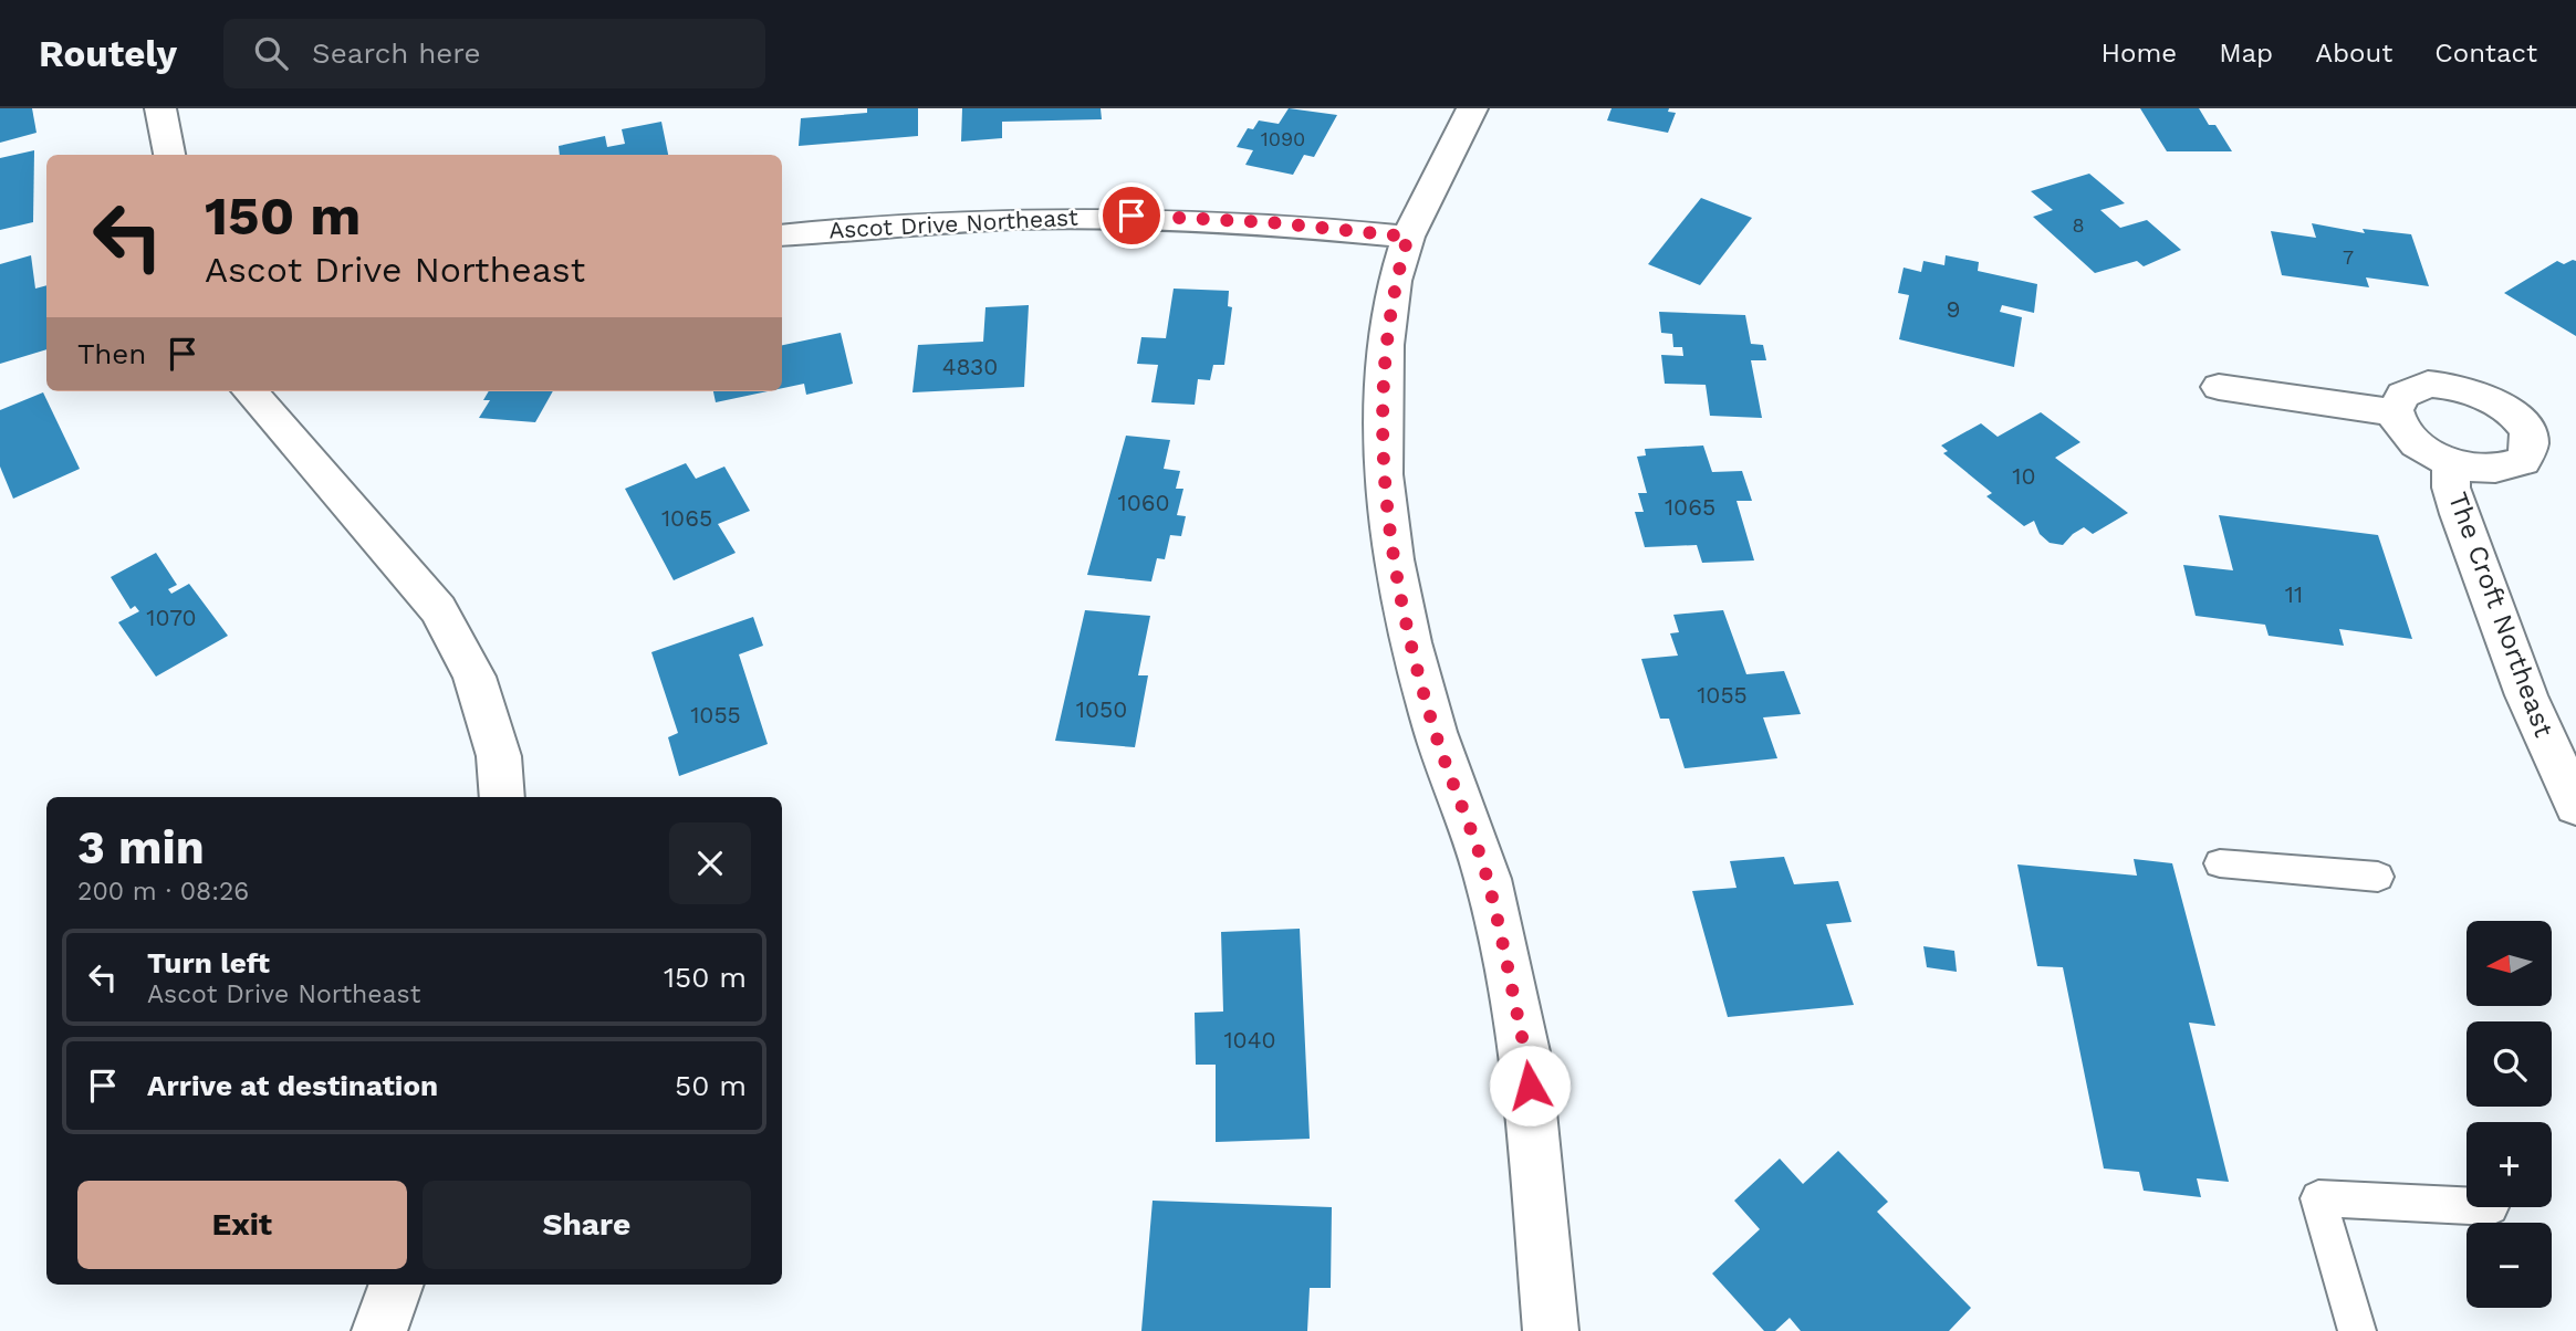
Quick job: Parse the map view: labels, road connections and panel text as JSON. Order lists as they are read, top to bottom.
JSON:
{
  "streets": {
    "street": ["Ascot Drive Northeast", "The Croft Northeast"]
  },
  "house_numbers": [
    "1090",
    "8",
    "7",
    "9",
    "4830",
    "10",
    "1060",
    "1065",
    "1065",
    "11",
    "1070",
    "1055",
    "1050",
    "1055",
    "1040"
  ],
  "north": "left",
  "page": {
    "header": "Routely",
    "search": "Search here",
    "nav": [
      "Home",
      "Map",
      "About",
      "Contact"
    ],
    "turn": ["150 m", "Ascot Drive Northeast"],
    "then": "Then",
    "heading": ["3 min", "200 m · 08:26"],
    "map_buttons": ["+", "−"],
    "list": [
      {
        "name": "Turn left",
        "note": "Ascot Drive Northeast",
        "value": "150 m"
      },
      {
        "name": "Arrive at destination",
        "value": "50 m"
      }
    ],
    "buttons": ["Exit", "Share"]
  }
}
